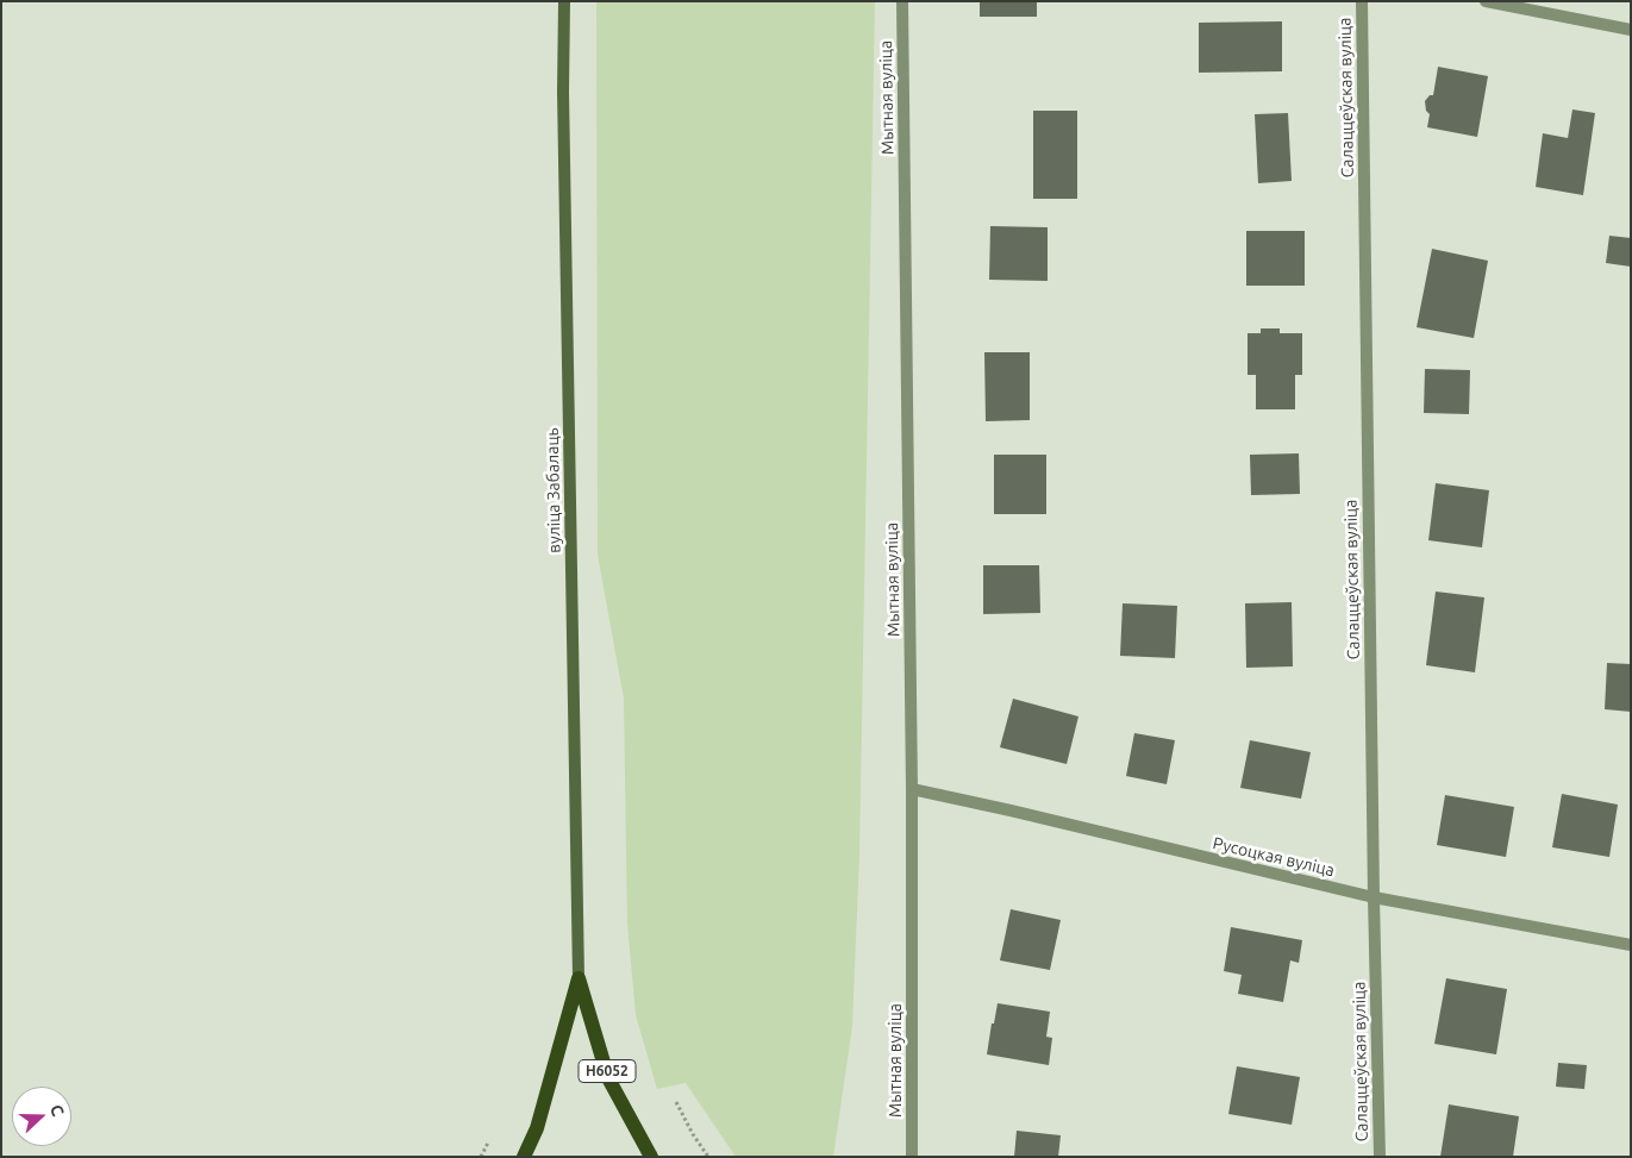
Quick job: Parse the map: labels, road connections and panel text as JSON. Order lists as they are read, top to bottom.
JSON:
{
  "streets": {
    "main road": ["Н6052"],
    "street": [
      "Мытная вуліца",
      "Салаццеўская вуліца",
      "вуліца Забалаць",
      "Русоцкая вуліца"
    ]
  },
  "crossings": [
    ["Мытная вуліца", "Русоцкая вуліца"],
    ["Салаццеўская вуліца", "Русоцкая вуліца"],
    ["вуліца Забалаць", "Н6052"]
  ],
  "north": "right"
}
